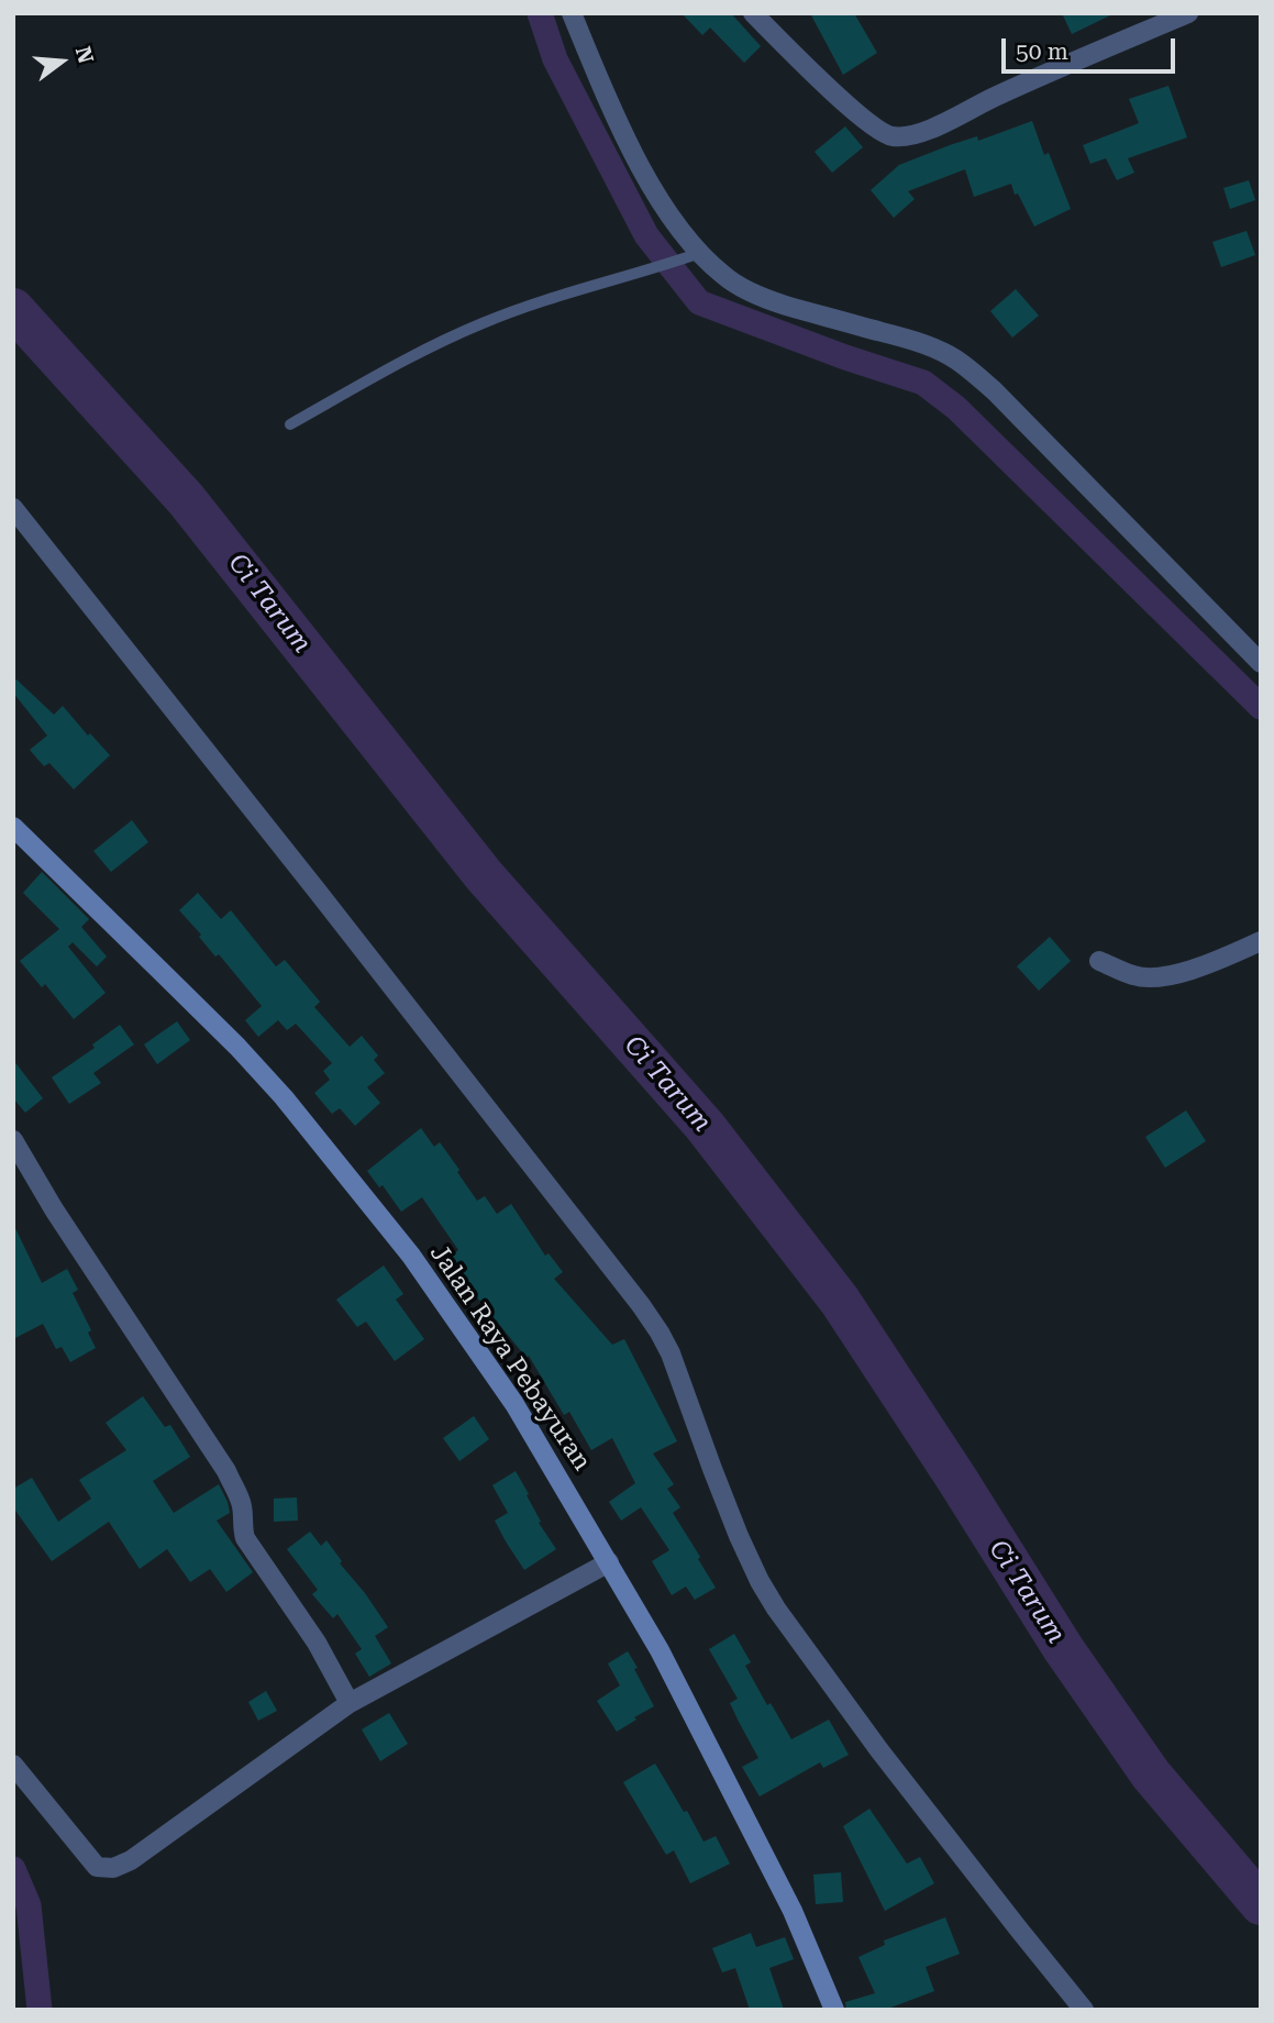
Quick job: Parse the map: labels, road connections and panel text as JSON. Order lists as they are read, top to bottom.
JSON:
{
  "streets": {
    "main road": ["Jalan Raya Pebayuran"]
  },
  "water": ["Ci Tarum"],
  "scale_bar": "50 m",
  "north": "right"
}
